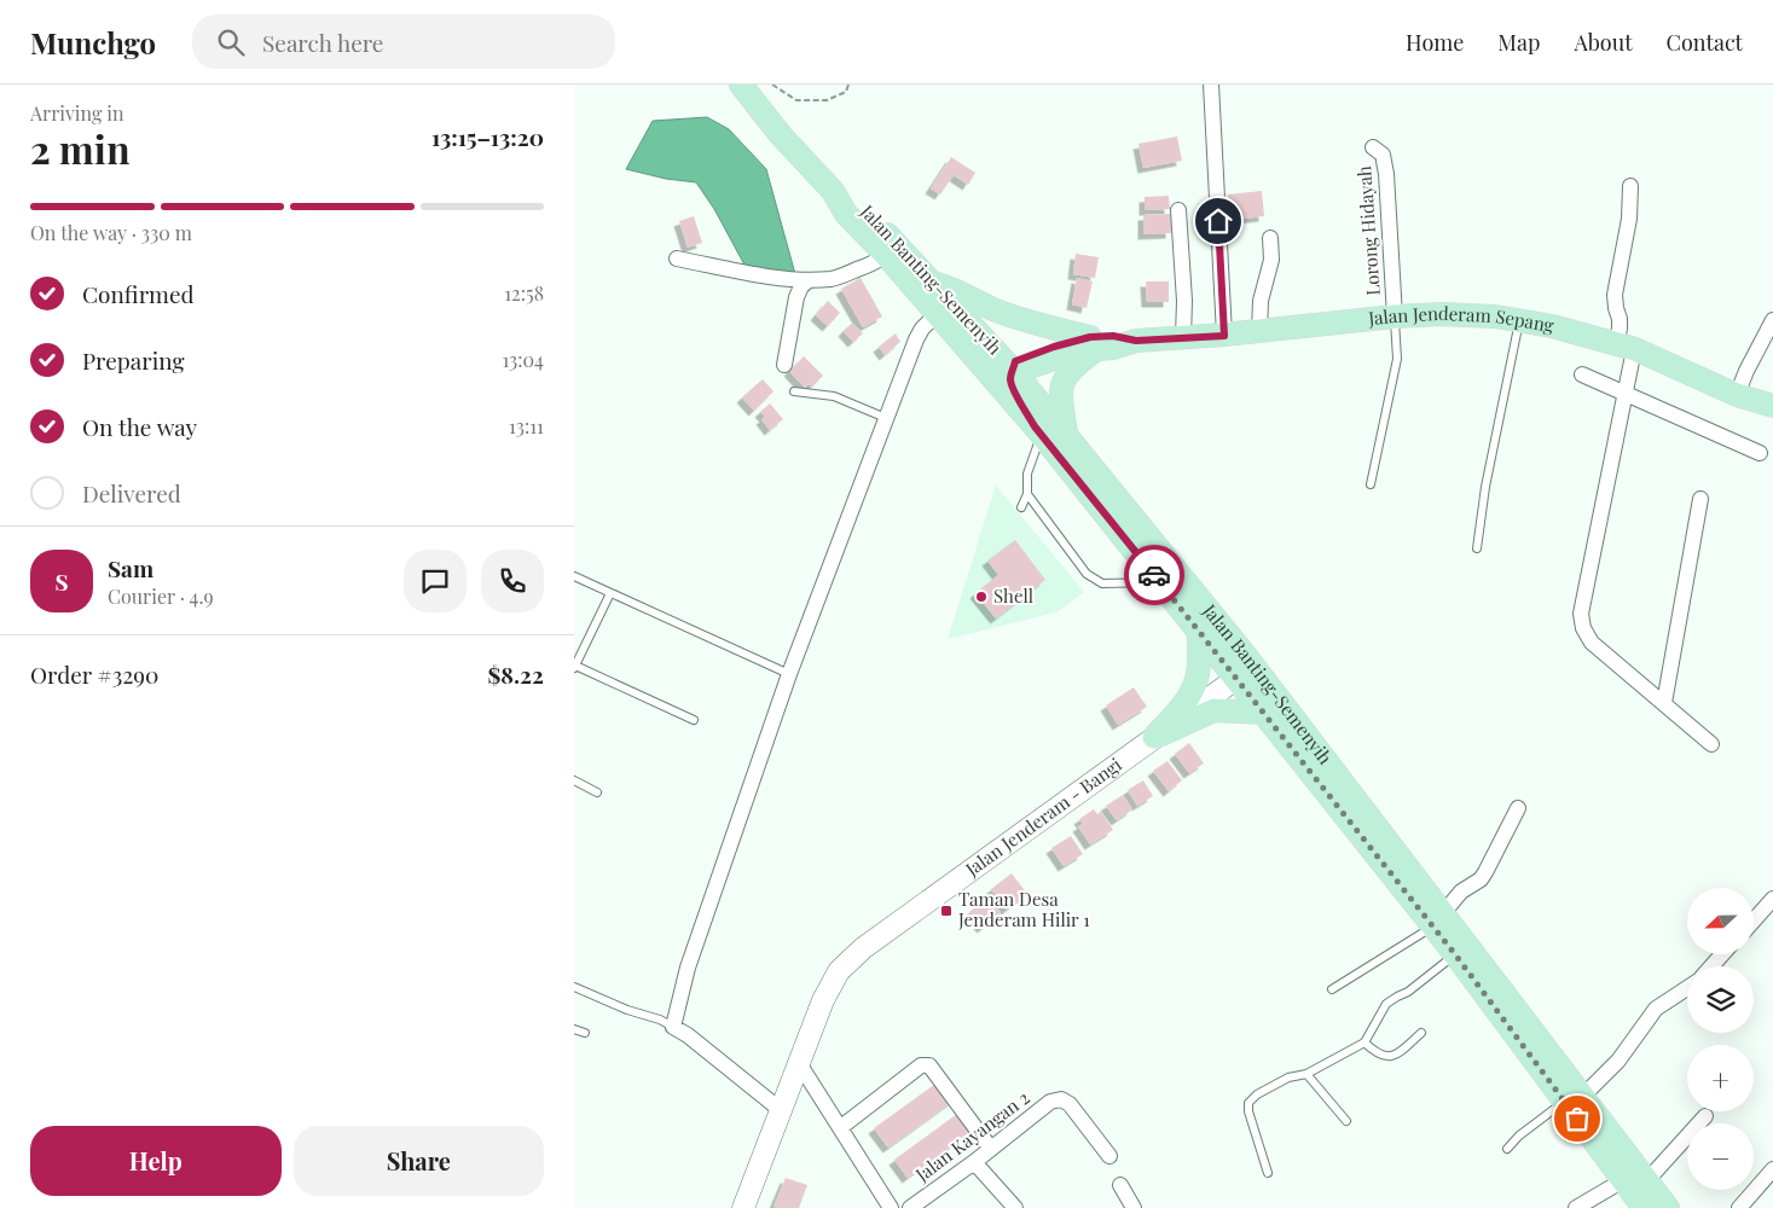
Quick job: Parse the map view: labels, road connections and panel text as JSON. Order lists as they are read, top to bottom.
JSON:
{
  "streets": {
    "main road": ["Jalan Banting-Semenyih", "Jalan Jenderam Sepang", "Jalan Jenderam - Bangi"],
    "street": ["Lorong Hidayah", "Jalan Kayangan 2"]
  },
  "crossings": [
    ["Lorong Hidayah", "Jalan Jenderam Sepang"],
    ["Jalan Banting-Semenyih", "Jalan Jenderam Sepang"],
    ["Jalan Banting-Semenyih", "Jalan Jenderam - Bangi"]
  ],
  "places": {
    "other": ["Shell"],
    "transit": ["Taman Desa Jenderam Hilir 1"]
  },
  "north": "left",
  "page": {
    "header": "Munchgo",
    "search": "Search here",
    "nav": [
      "Home",
      "Map",
      "About",
      "Contact"
    ],
    "heading": ["2 min", "Arriving in", "13:15–13:20"],
    "panel": [
      "Sam",
      "Courier · 4.9",
      "Order #3290",
      "$8.22"
    ],
    "bar": "On the way · 330 m",
    "list": [
      ["Confirmed", "12:58"],
      ["Preparing", "13:04"],
      ["On the way", "13:11"],
      "Delivered"
    ],
    "round": "S",
    "map_buttons": ["+", "−"],
    "buttons": ["Help", "Share"]
  }
}
